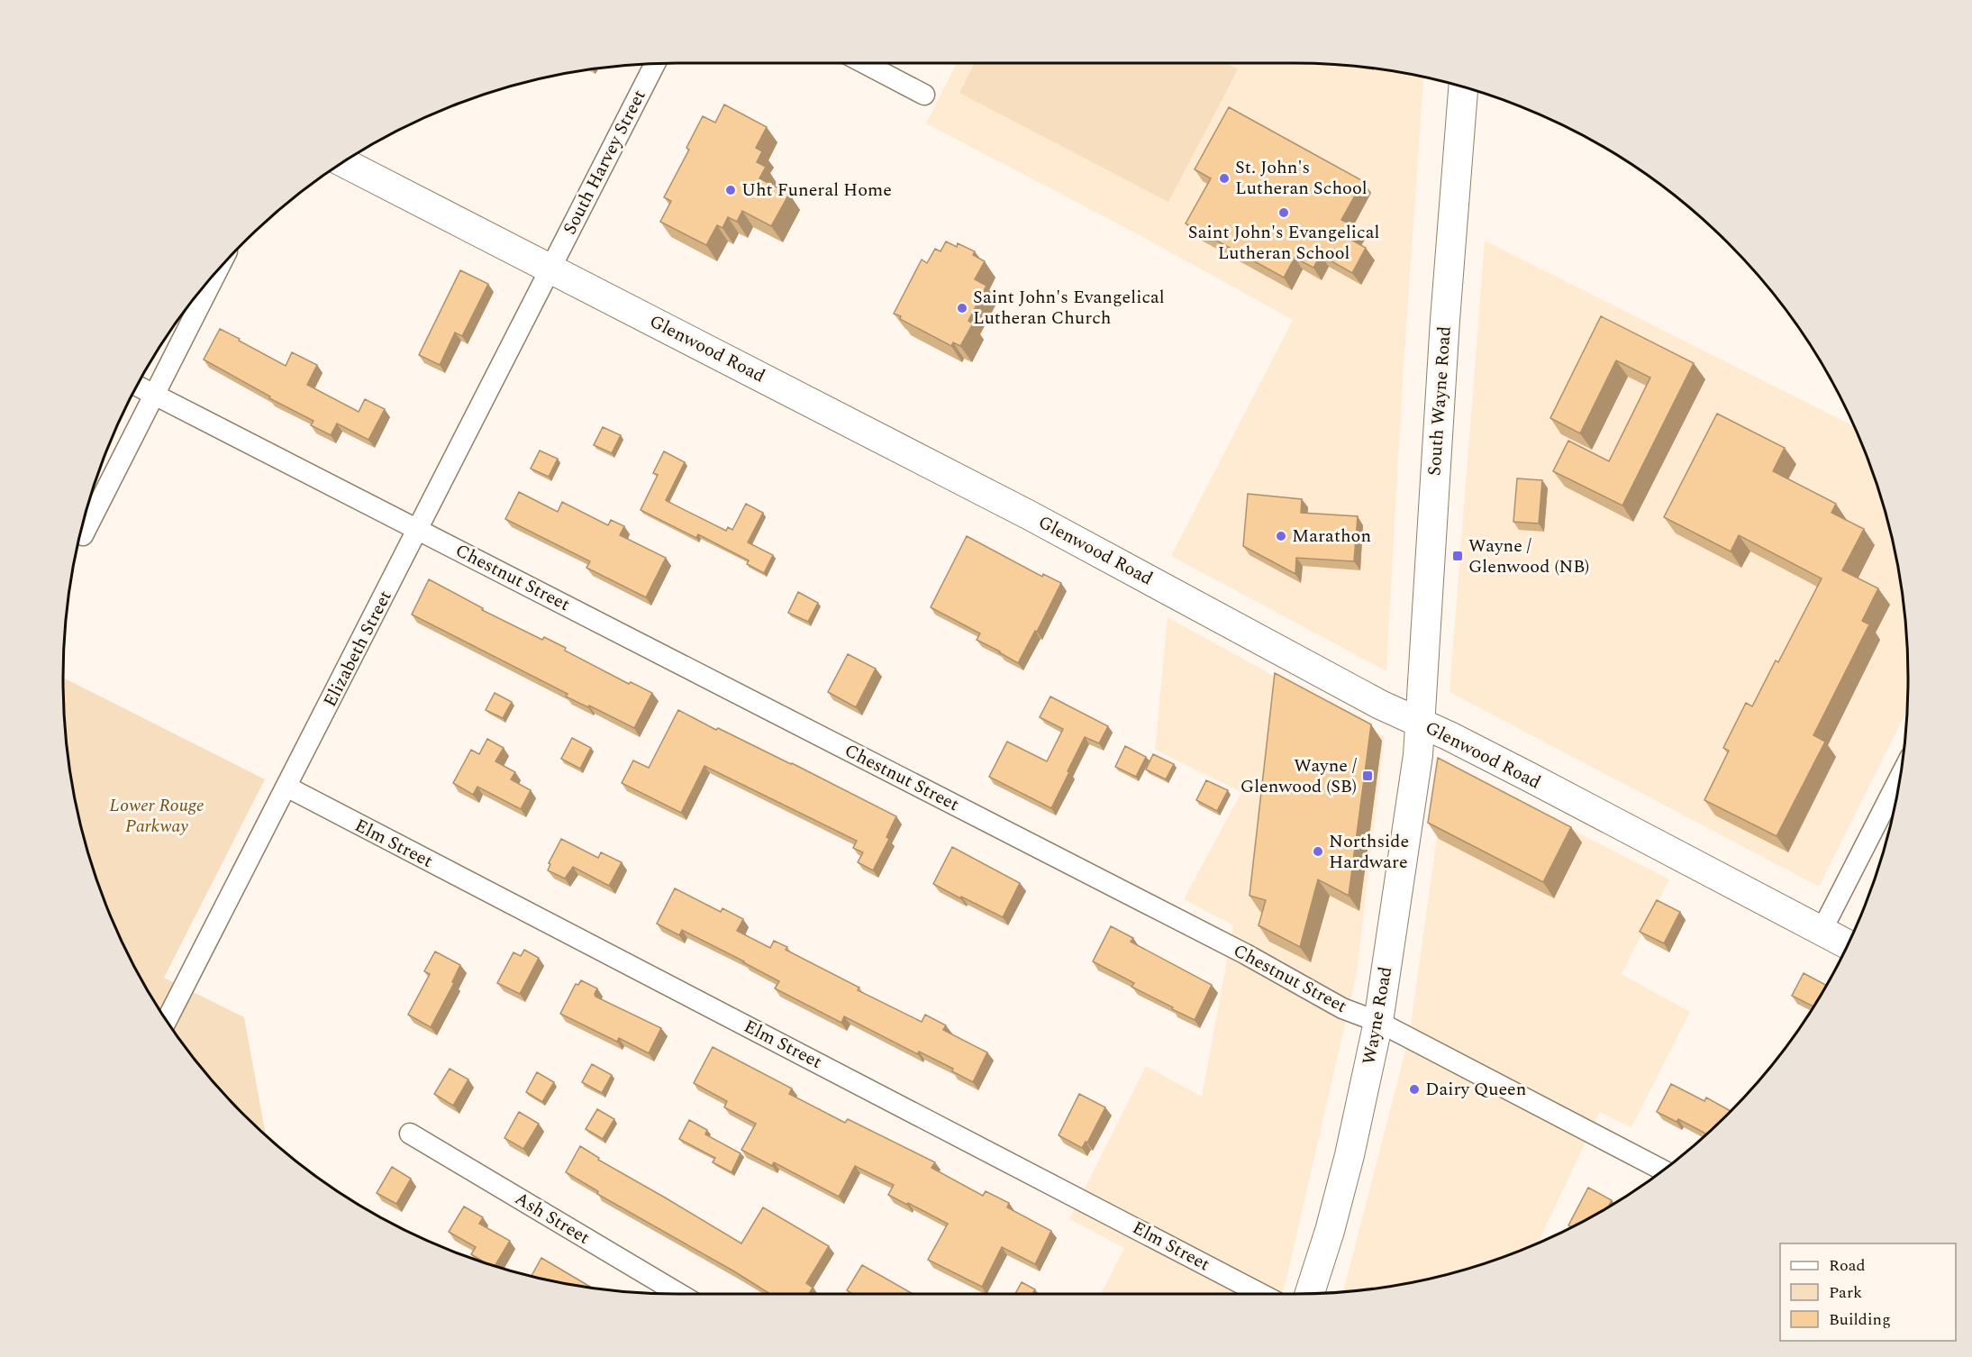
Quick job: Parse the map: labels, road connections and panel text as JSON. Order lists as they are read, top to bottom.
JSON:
{
  "streets": {
    "street": [
      "South Harvey Street",
      "Glenwood Road",
      "South Wayne Road",
      "Chestnut Street",
      "Elizabeth Street",
      "Elm Street",
      "Wayne Road",
      "Ash Street"
    ]
  },
  "crossings": [
    ["South Harvey Street", "Glenwood Road"],
    ["South Harvey Street", "Elizabeth Street"],
    ["Glenwood Road", "South Wayne Road"],
    ["Glenwood Road", "Elizabeth Street"],
    ["Glenwood Road", "Wayne Road"],
    ["South Wayne Road", "Wayne Road"],
    ["Chestnut Street", "Elizabeth Street"],
    ["Chestnut Street", "Wayne Road"],
    ["Elizabeth Street", "Elm Street"]
  ],
  "parks": ["Lower Rouge Parkway"],
  "places": {
    "other": [
      "St. John's Lutheran School",
      "Uht Funeral Home",
      "Saint John's Evangelical Lutheran School",
      "Saint John's Evangelical Lutheran Church",
      "Marathon",
      "Northside Hardware",
      "Dairy Queen"
    ],
    "transit": ["Wayne / Glenwood (NB)", "Wayne / Glenwood (SB)"]
  },
  "legend": ["Road", "Park", "Building"]
}
